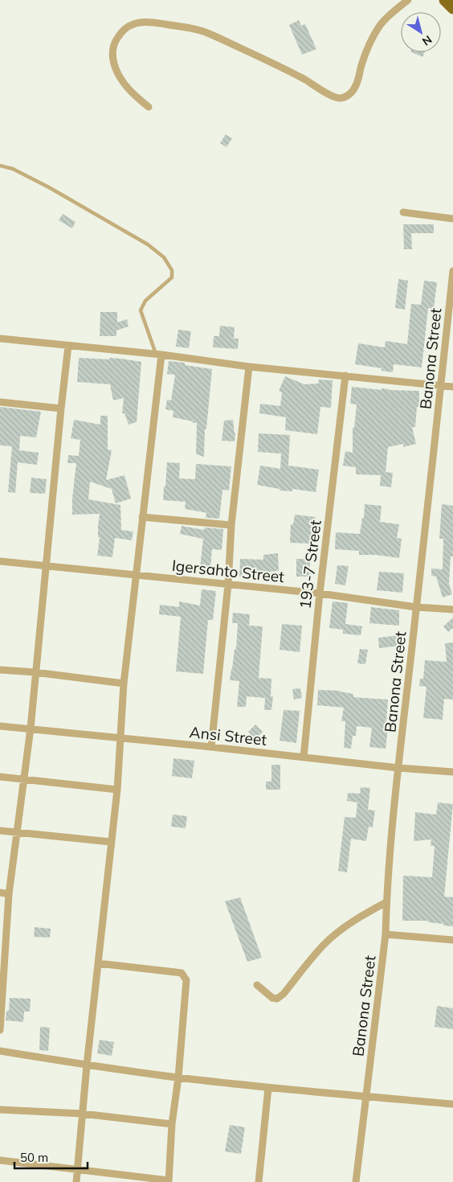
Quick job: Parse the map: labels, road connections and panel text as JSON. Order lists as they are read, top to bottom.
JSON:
{
  "streets": {
    "street": [
      "Banona Street",
      "193-7 Street",
      "Igersahto Street",
      "Ansi Street"
    ]
  },
  "crossings": [
    ["Banona Street", "Igersahto Street"],
    ["Banona Street", "Ansi Street"],
    ["193-7 Street", "Igersahto Street"],
    ["193-7 Street", "Ansi Street"]
  ],
  "scale_bar": "50 m",
  "north": "bottom right"
}
